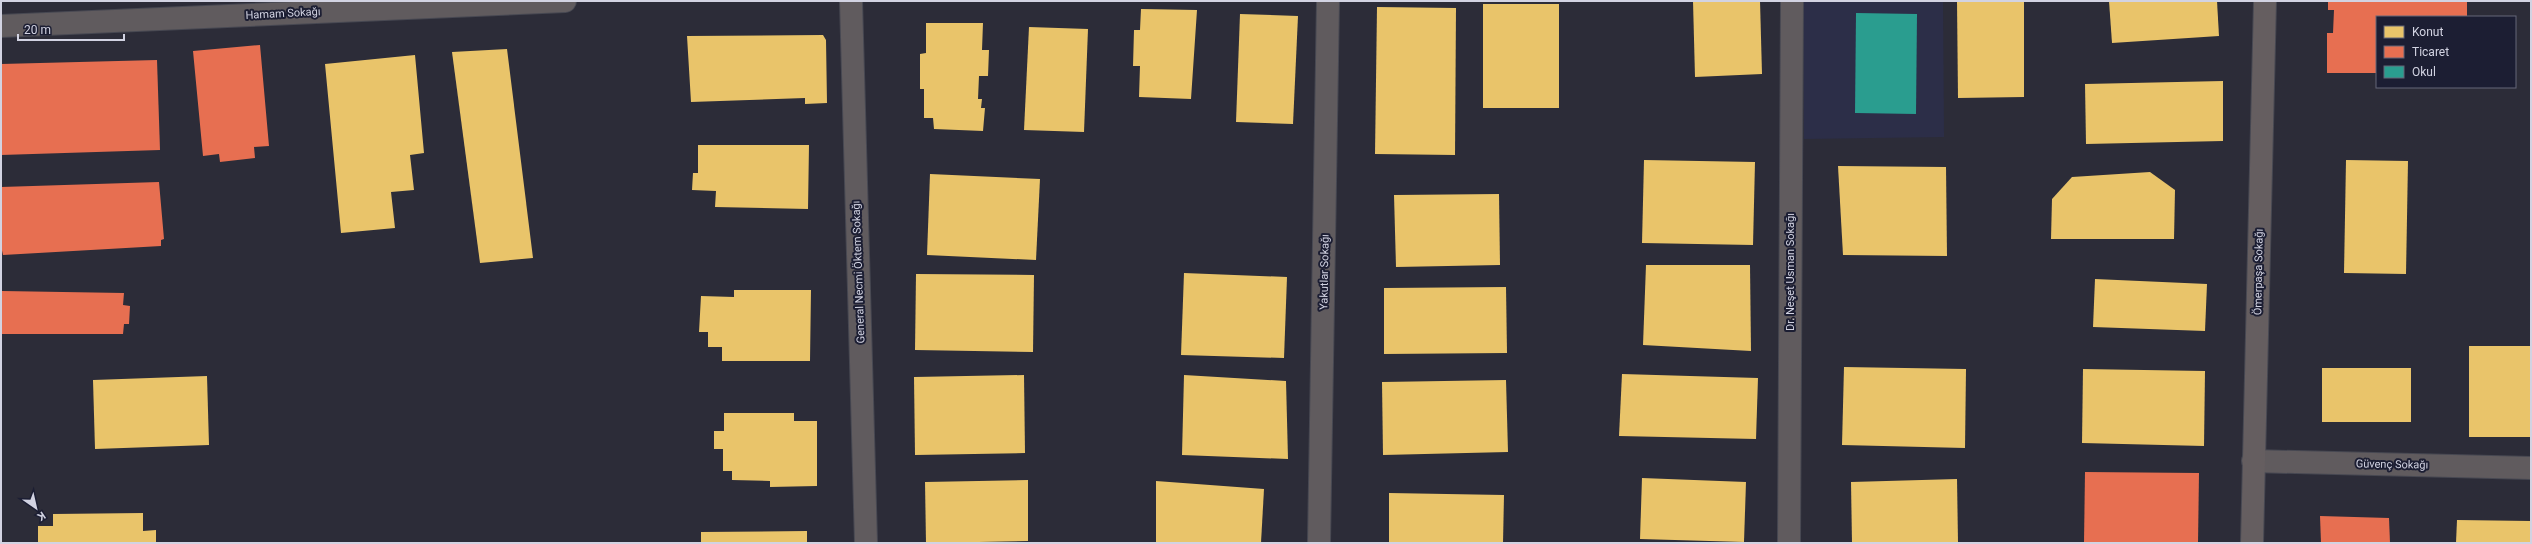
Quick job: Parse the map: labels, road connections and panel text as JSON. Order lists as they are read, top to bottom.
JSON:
{
  "streets": {
    "street": [
      "Hamam Sokağı",
      "General Necmi Öktem Sokağı",
      "Yakutlar Sokağı",
      "Dr. Neşet Usman Sokağı",
      "Ömerpaşa Sokağı",
      "Güvenç Sokağı"
    ]
  },
  "crossings": [
    ["Ömerpaşa Sokağı", "Güvenç Sokağı"]
  ],
  "legend": ["Konut", "Ticaret", "Okul"],
  "scale_bar": "20 m",
  "north": "bottom right"
}
